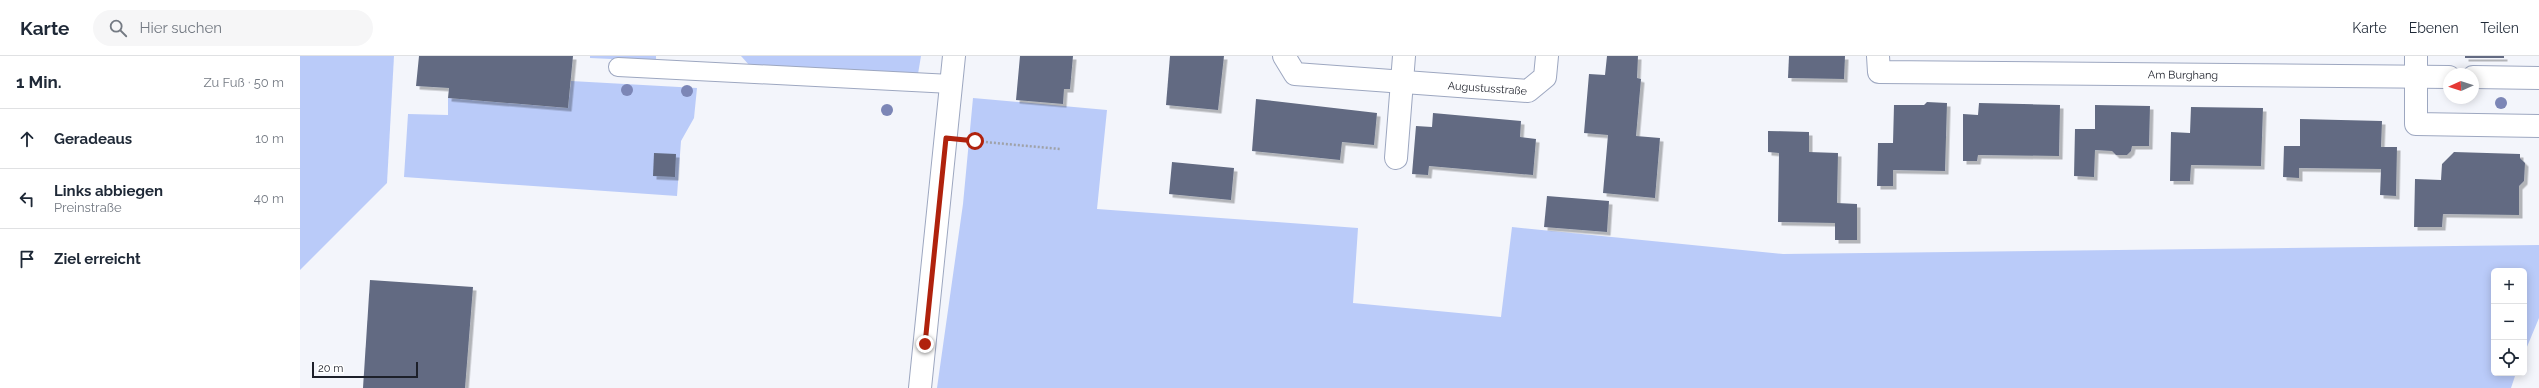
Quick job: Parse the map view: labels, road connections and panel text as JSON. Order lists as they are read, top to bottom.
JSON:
{
  "streets": {
    "street": ["Am Burghang", "Augustusstraße"]
  },
  "scale_bar": "20 m",
  "north": "left",
  "page": {
    "header": "Karte",
    "search": "Hier suchen",
    "nav": ["Karte", "Ebenen", "Teilen"],
    "heading": ["1 Min.", "Zu Fuß · 50 m"],
    "list": [
      ["Geradeaus", "10 m"],
      ["Links abbiegen", "Preinstraße", "40 m"],
      "Ziel erreicht"
    ],
    "map_buttons": ["+", "−"],
    "scale": "20 m"
  }
}
